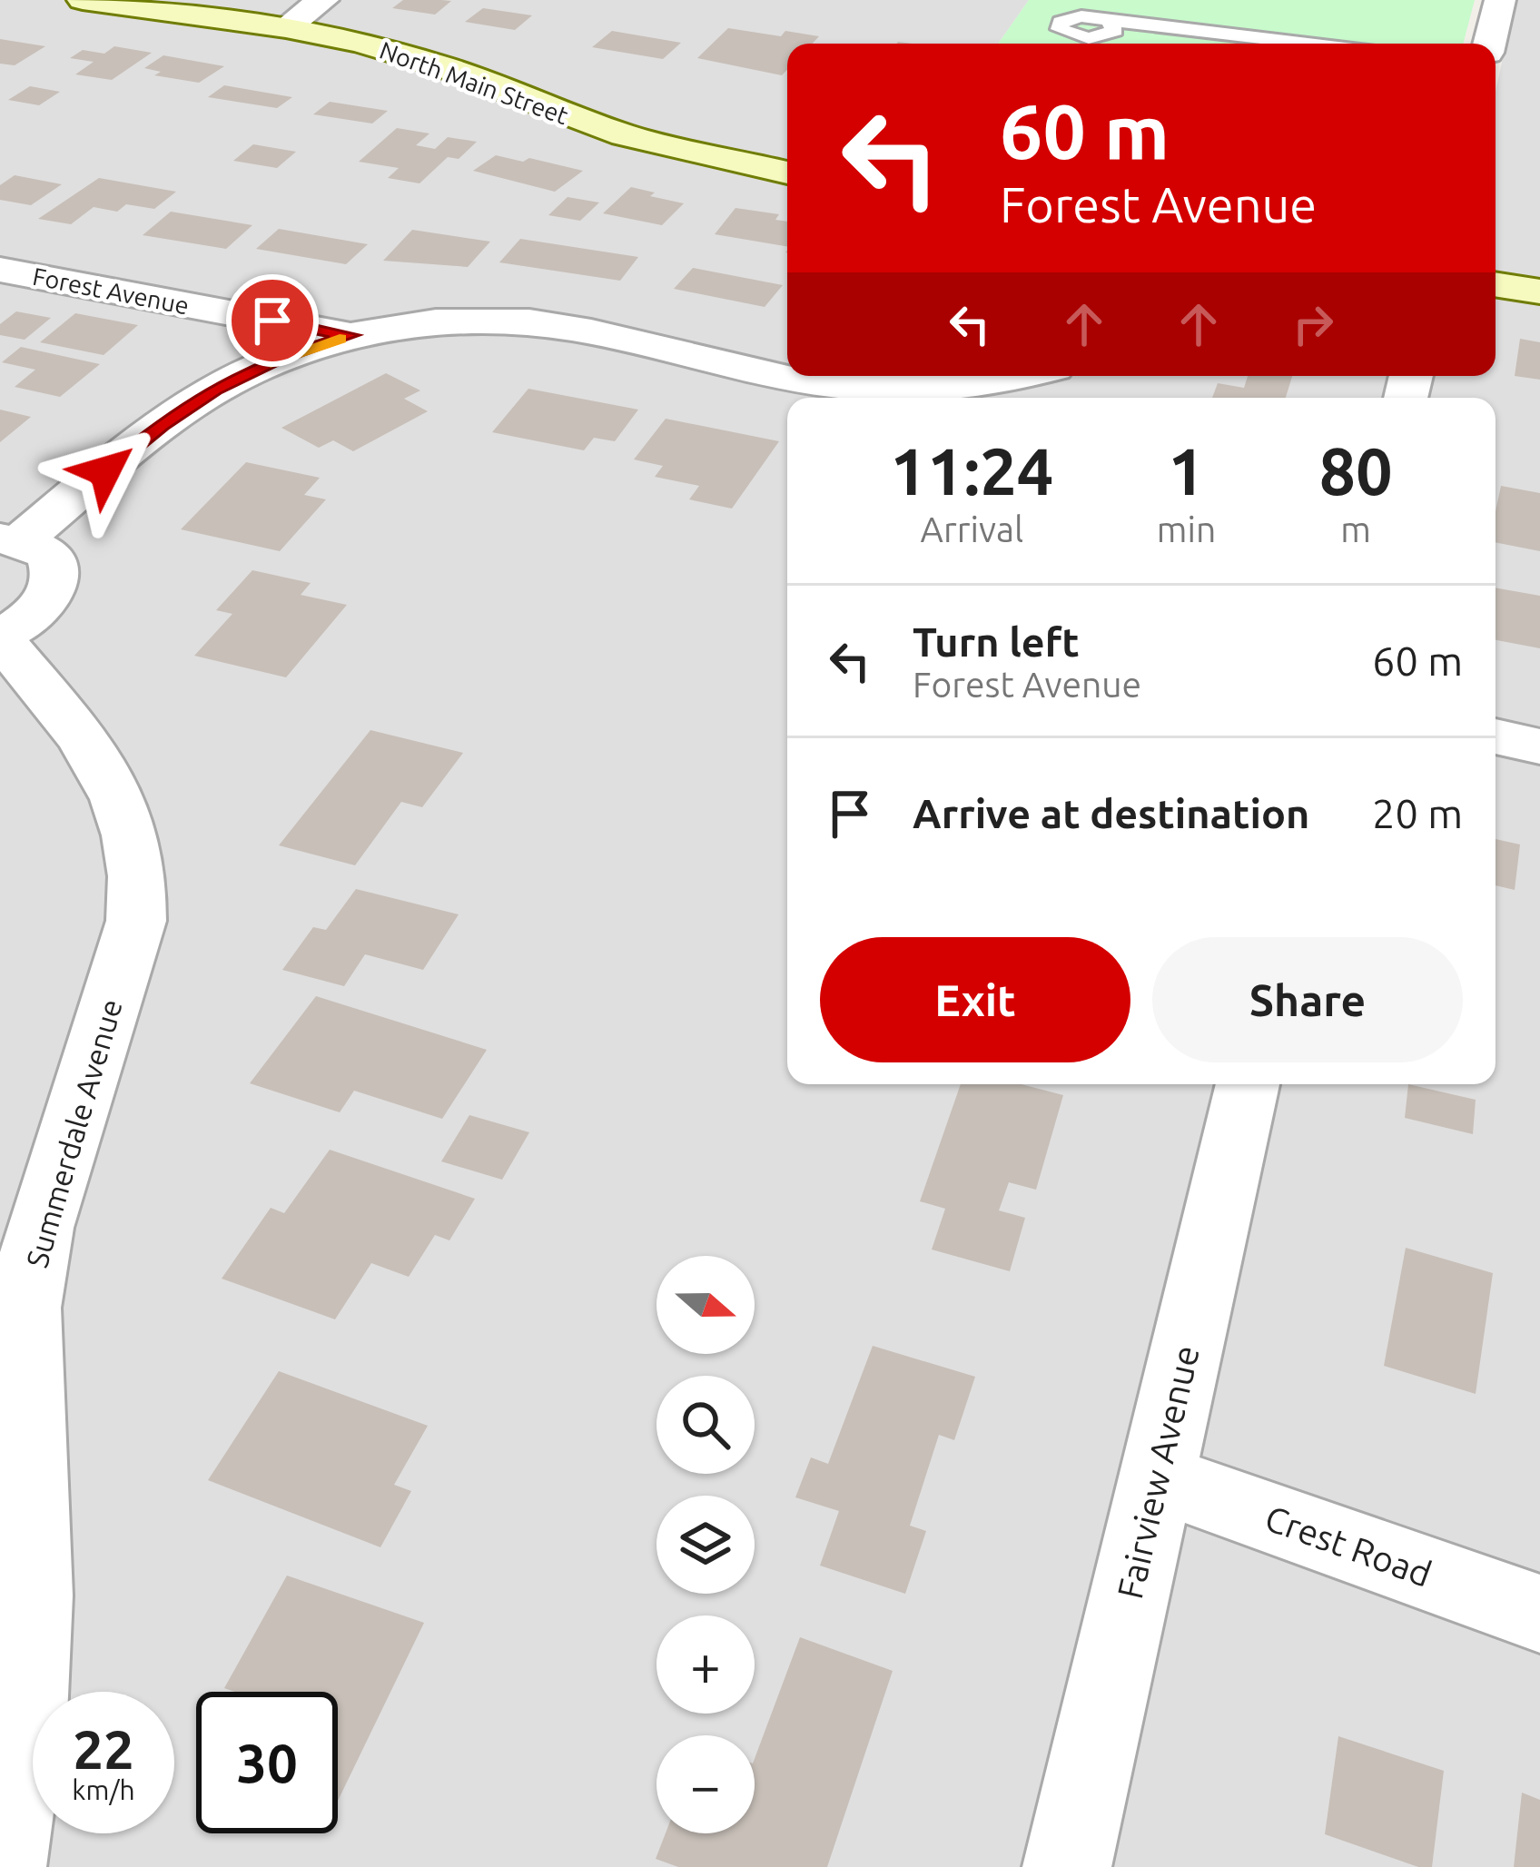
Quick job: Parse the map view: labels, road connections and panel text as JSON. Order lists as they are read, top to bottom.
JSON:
{
  "streets": {
    "street": [
      "North Main Street",
      "Forest Avenue",
      "Summerdale Avenue",
      "Fairview Avenue",
      "Crest Road"
    ]
  },
  "crossings": [
    ["Fairview Avenue", "Crest Road"]
  ],
  "north": "right",
  "page": {
    "turn": ["60 m", "Forest Avenue"],
    "eta": [
      "11:24",
      "Arrival",
      "1",
      "min",
      "80",
      "m"
    ],
    "list": [
      {
        "name": "Turn left",
        "note": "Forest Avenue",
        "value": "60 m"
      },
      {
        "name": "Arrive at destination",
        "value": "20 m"
      }
    ],
    "buttons": ["Exit", "Share"],
    "map_buttons": ["+", "−"],
    "speed": "22 km/h",
    "limit": "30"
  }
}
